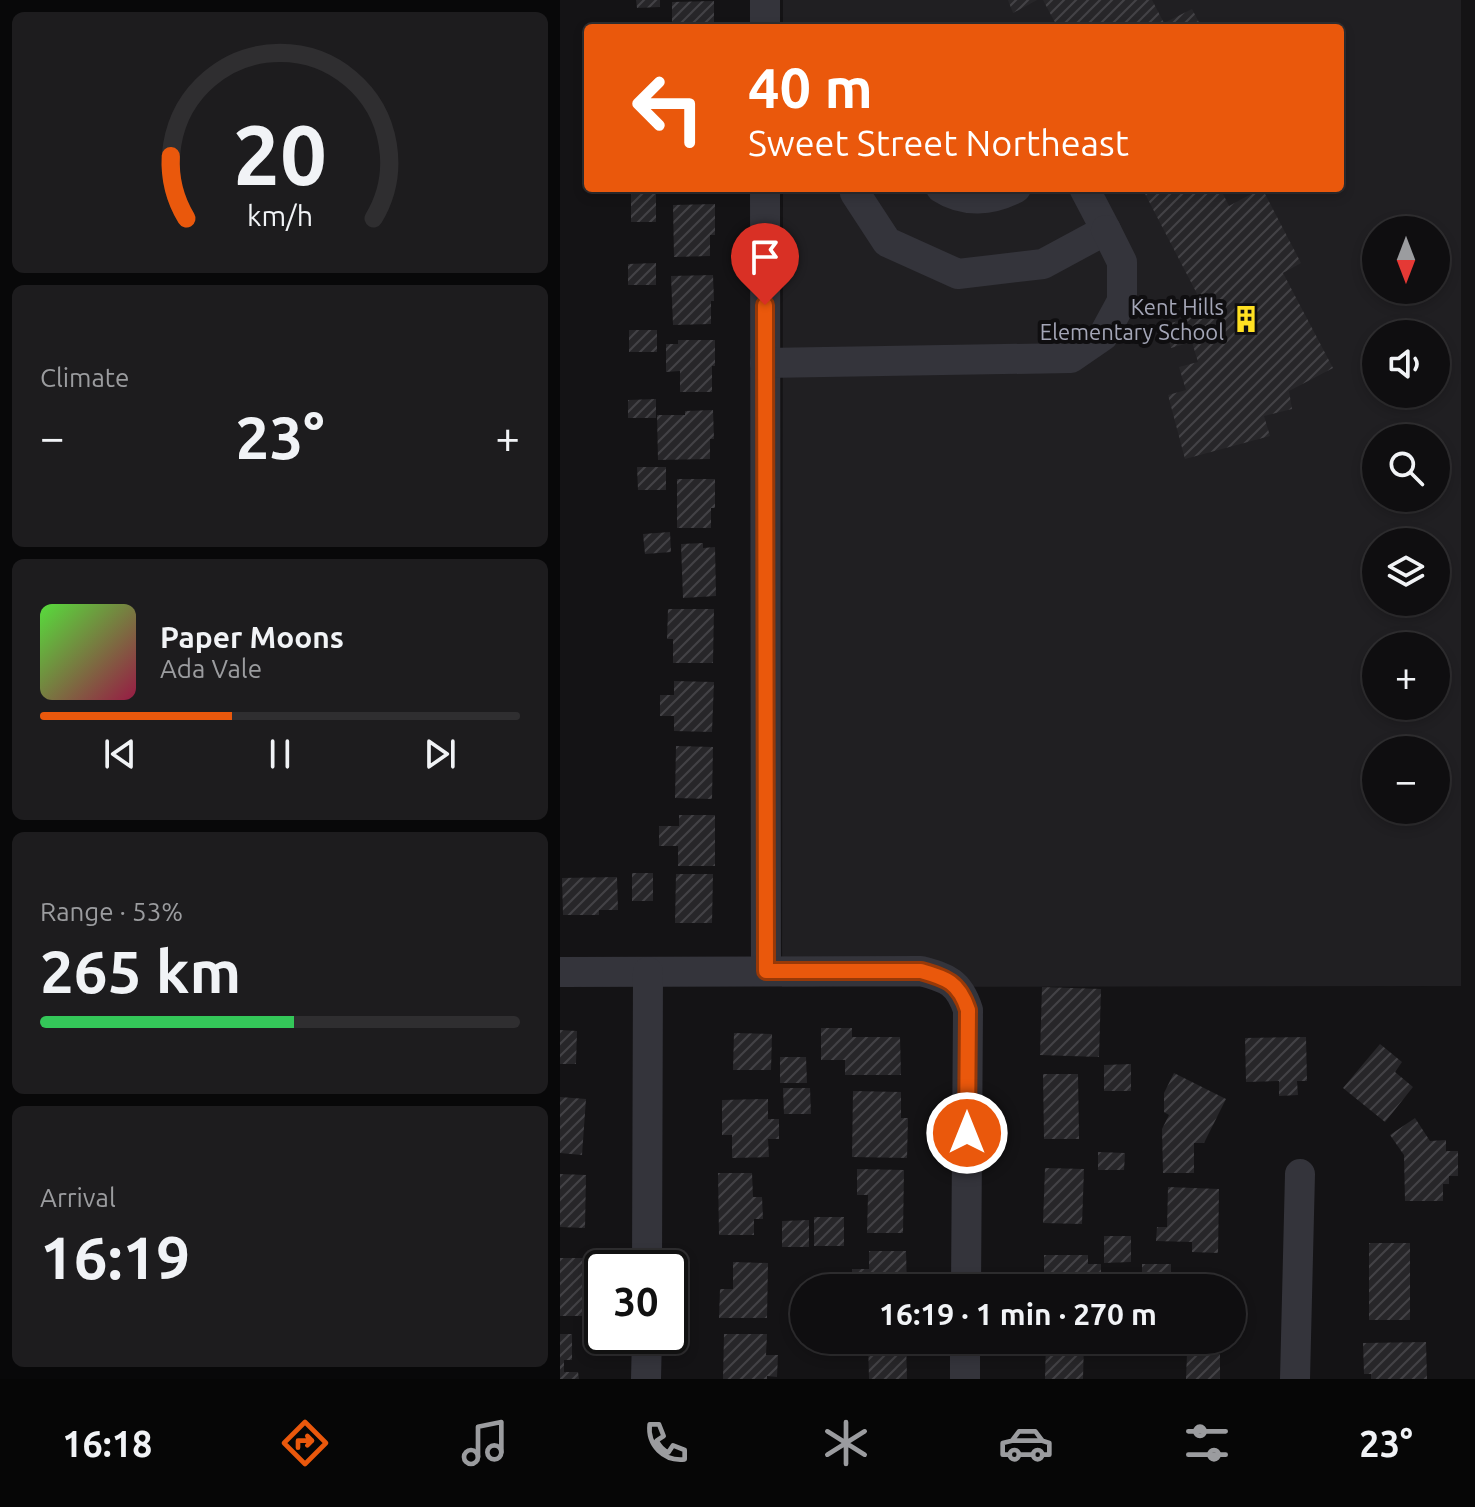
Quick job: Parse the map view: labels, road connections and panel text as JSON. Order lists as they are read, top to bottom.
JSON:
{
  "places": {
    "building": ["Kent Hills Elementary School"]
  },
  "north": "bottom",
  "page": {
    "turn": ["40 m", "Sweet Street Northeast"],
    "map_buttons": ["+", "−"],
    "tile": [
      "Climate",
      ["Range · 53%", "265 km"],
      ["Arrival", "16:19"]
    ],
    "heat": ["−", "23°", "+"],
    "song": ["Paper Moons", "Ada Vale"],
    "limit": "30",
    "trip": "16:19 · 1 min · 270 m",
    "tabs": ["16:18", "23°"],
    "gauge": ["20", "km/h"]
  }
}
